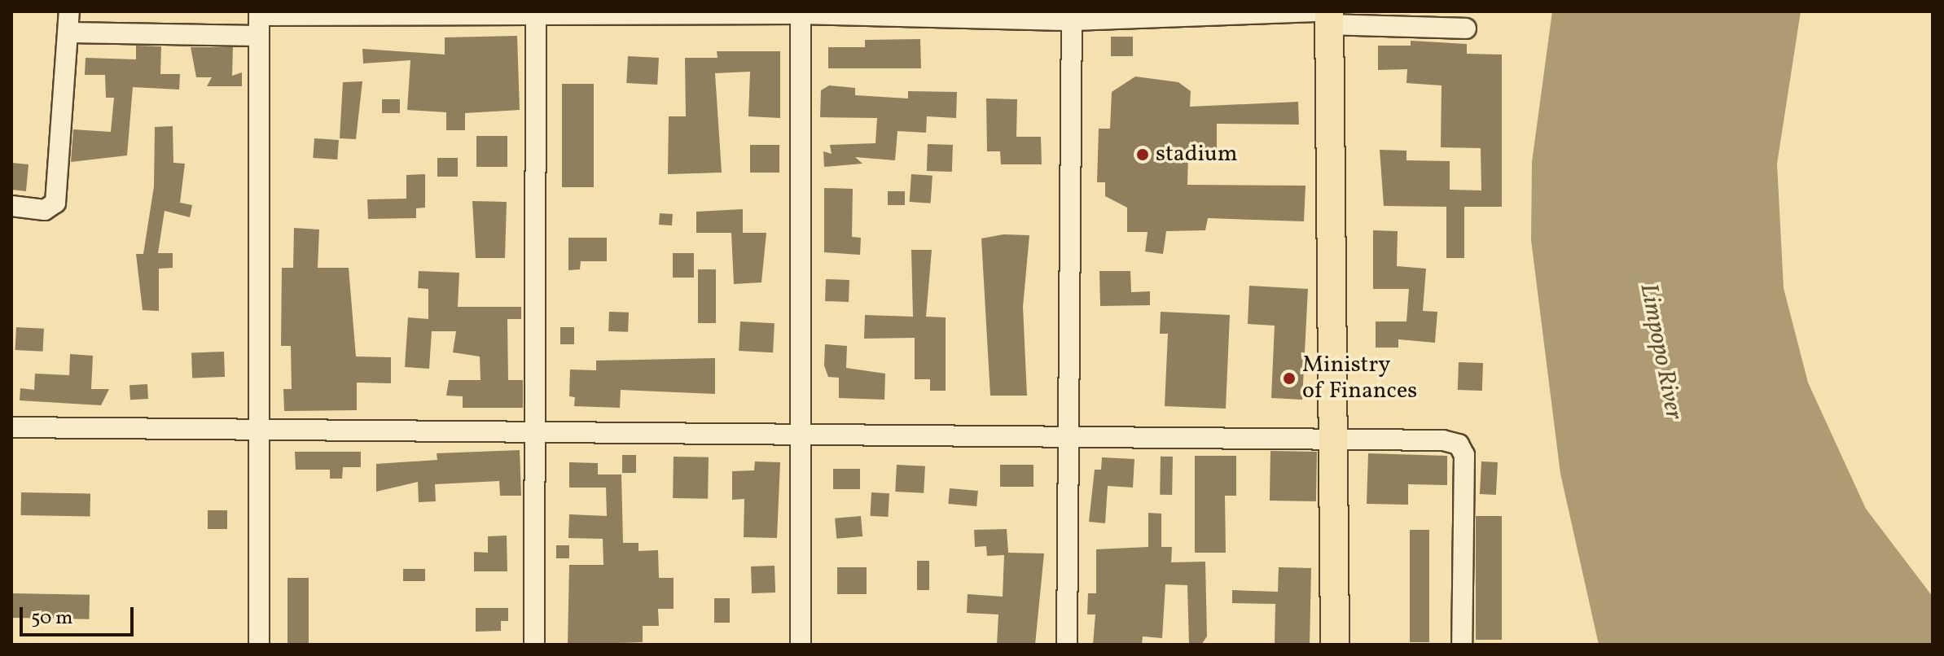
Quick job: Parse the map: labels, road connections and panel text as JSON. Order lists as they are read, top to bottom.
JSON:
{
  "water": ["Limpopo River"],
  "places": ["stadium", "Ministry of Finances"],
  "scale_bar": "50 m"
}
